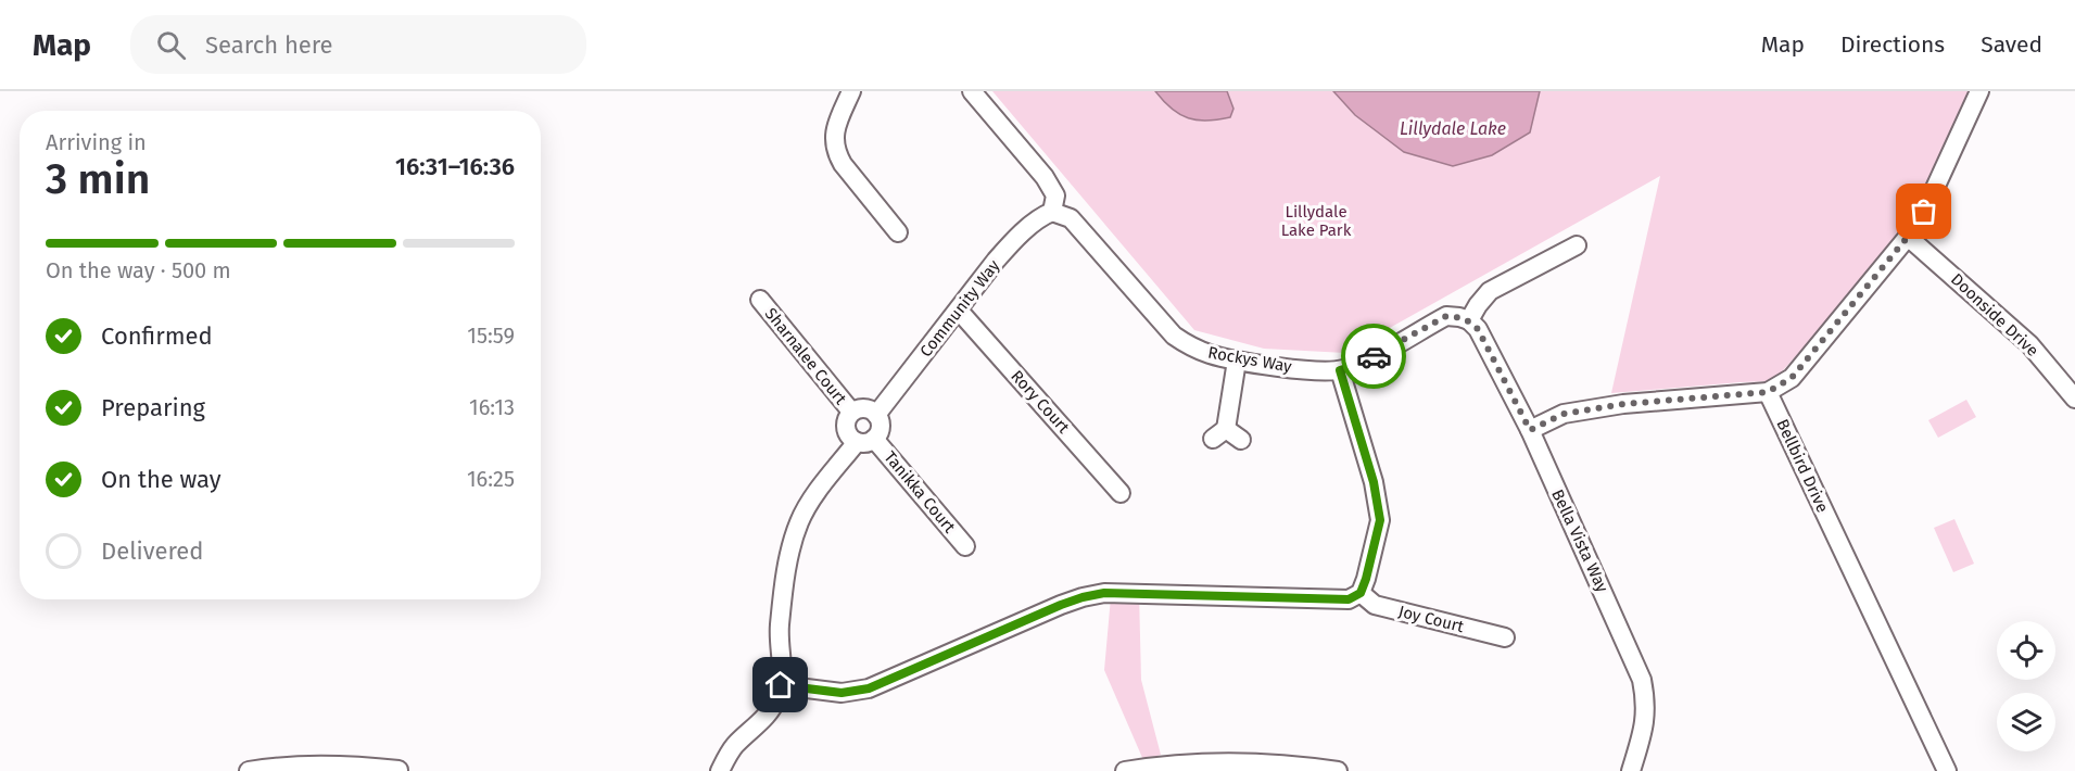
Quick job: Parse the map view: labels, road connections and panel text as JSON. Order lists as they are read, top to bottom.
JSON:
{
  "streets": {
    "street": [
      "Community Way",
      "Doonside Drive",
      "Sharnalee Court",
      "Rockys Way",
      "Rory Court",
      "Bellbird Drive",
      "Tanikka Court",
      "Bella Vista Way",
      "Joy Court"
    ]
  },
  "crossings": [
    ["Community Way", "Sharnalee Court"],
    ["Community Way", "Rockys Way"],
    ["Community Way", "Rory Court"],
    ["Community Way", "Tanikka Court"],
    ["Sharnalee Court", "Tanikka Court"],
    ["Rockys Way", "Bella Vista Way"]
  ],
  "water": ["Lillydale Lake"],
  "parks": ["Lillydale Lake Park"],
  "page": {
    "header": "Map",
    "search": "Search here",
    "nav": ["Map", "Directions", "Saved"],
    "heading": ["3 min", "Arriving in", "16:31–16:36"],
    "bar": "On the way · 500 m",
    "list": [
      ["Confirmed", "15:59"],
      ["Preparing", "16:13"],
      ["On the way", "16:25"],
      "Delivered"
    ]
  }
}
